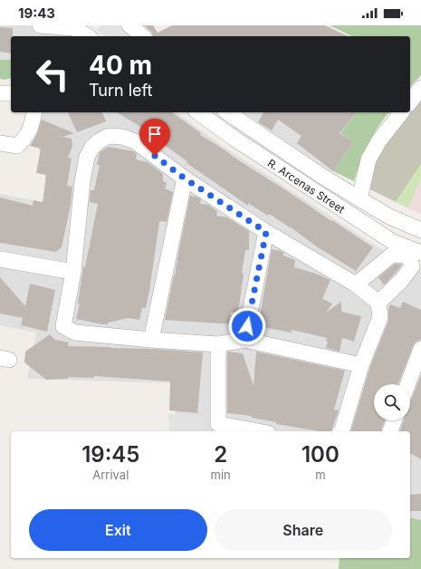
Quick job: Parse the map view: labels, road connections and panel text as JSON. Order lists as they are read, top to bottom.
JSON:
{
  "streets": {
    "street": ["R. Arcenas Street"]
  },
  "page": {
    "status": "19:43",
    "turn": ["40 m", "Turn left"],
    "eta": [
      "19:45",
      "Arrival",
      "2",
      "min",
      "100",
      "m"
    ],
    "buttons": ["Exit", "Share"]
  }
}
